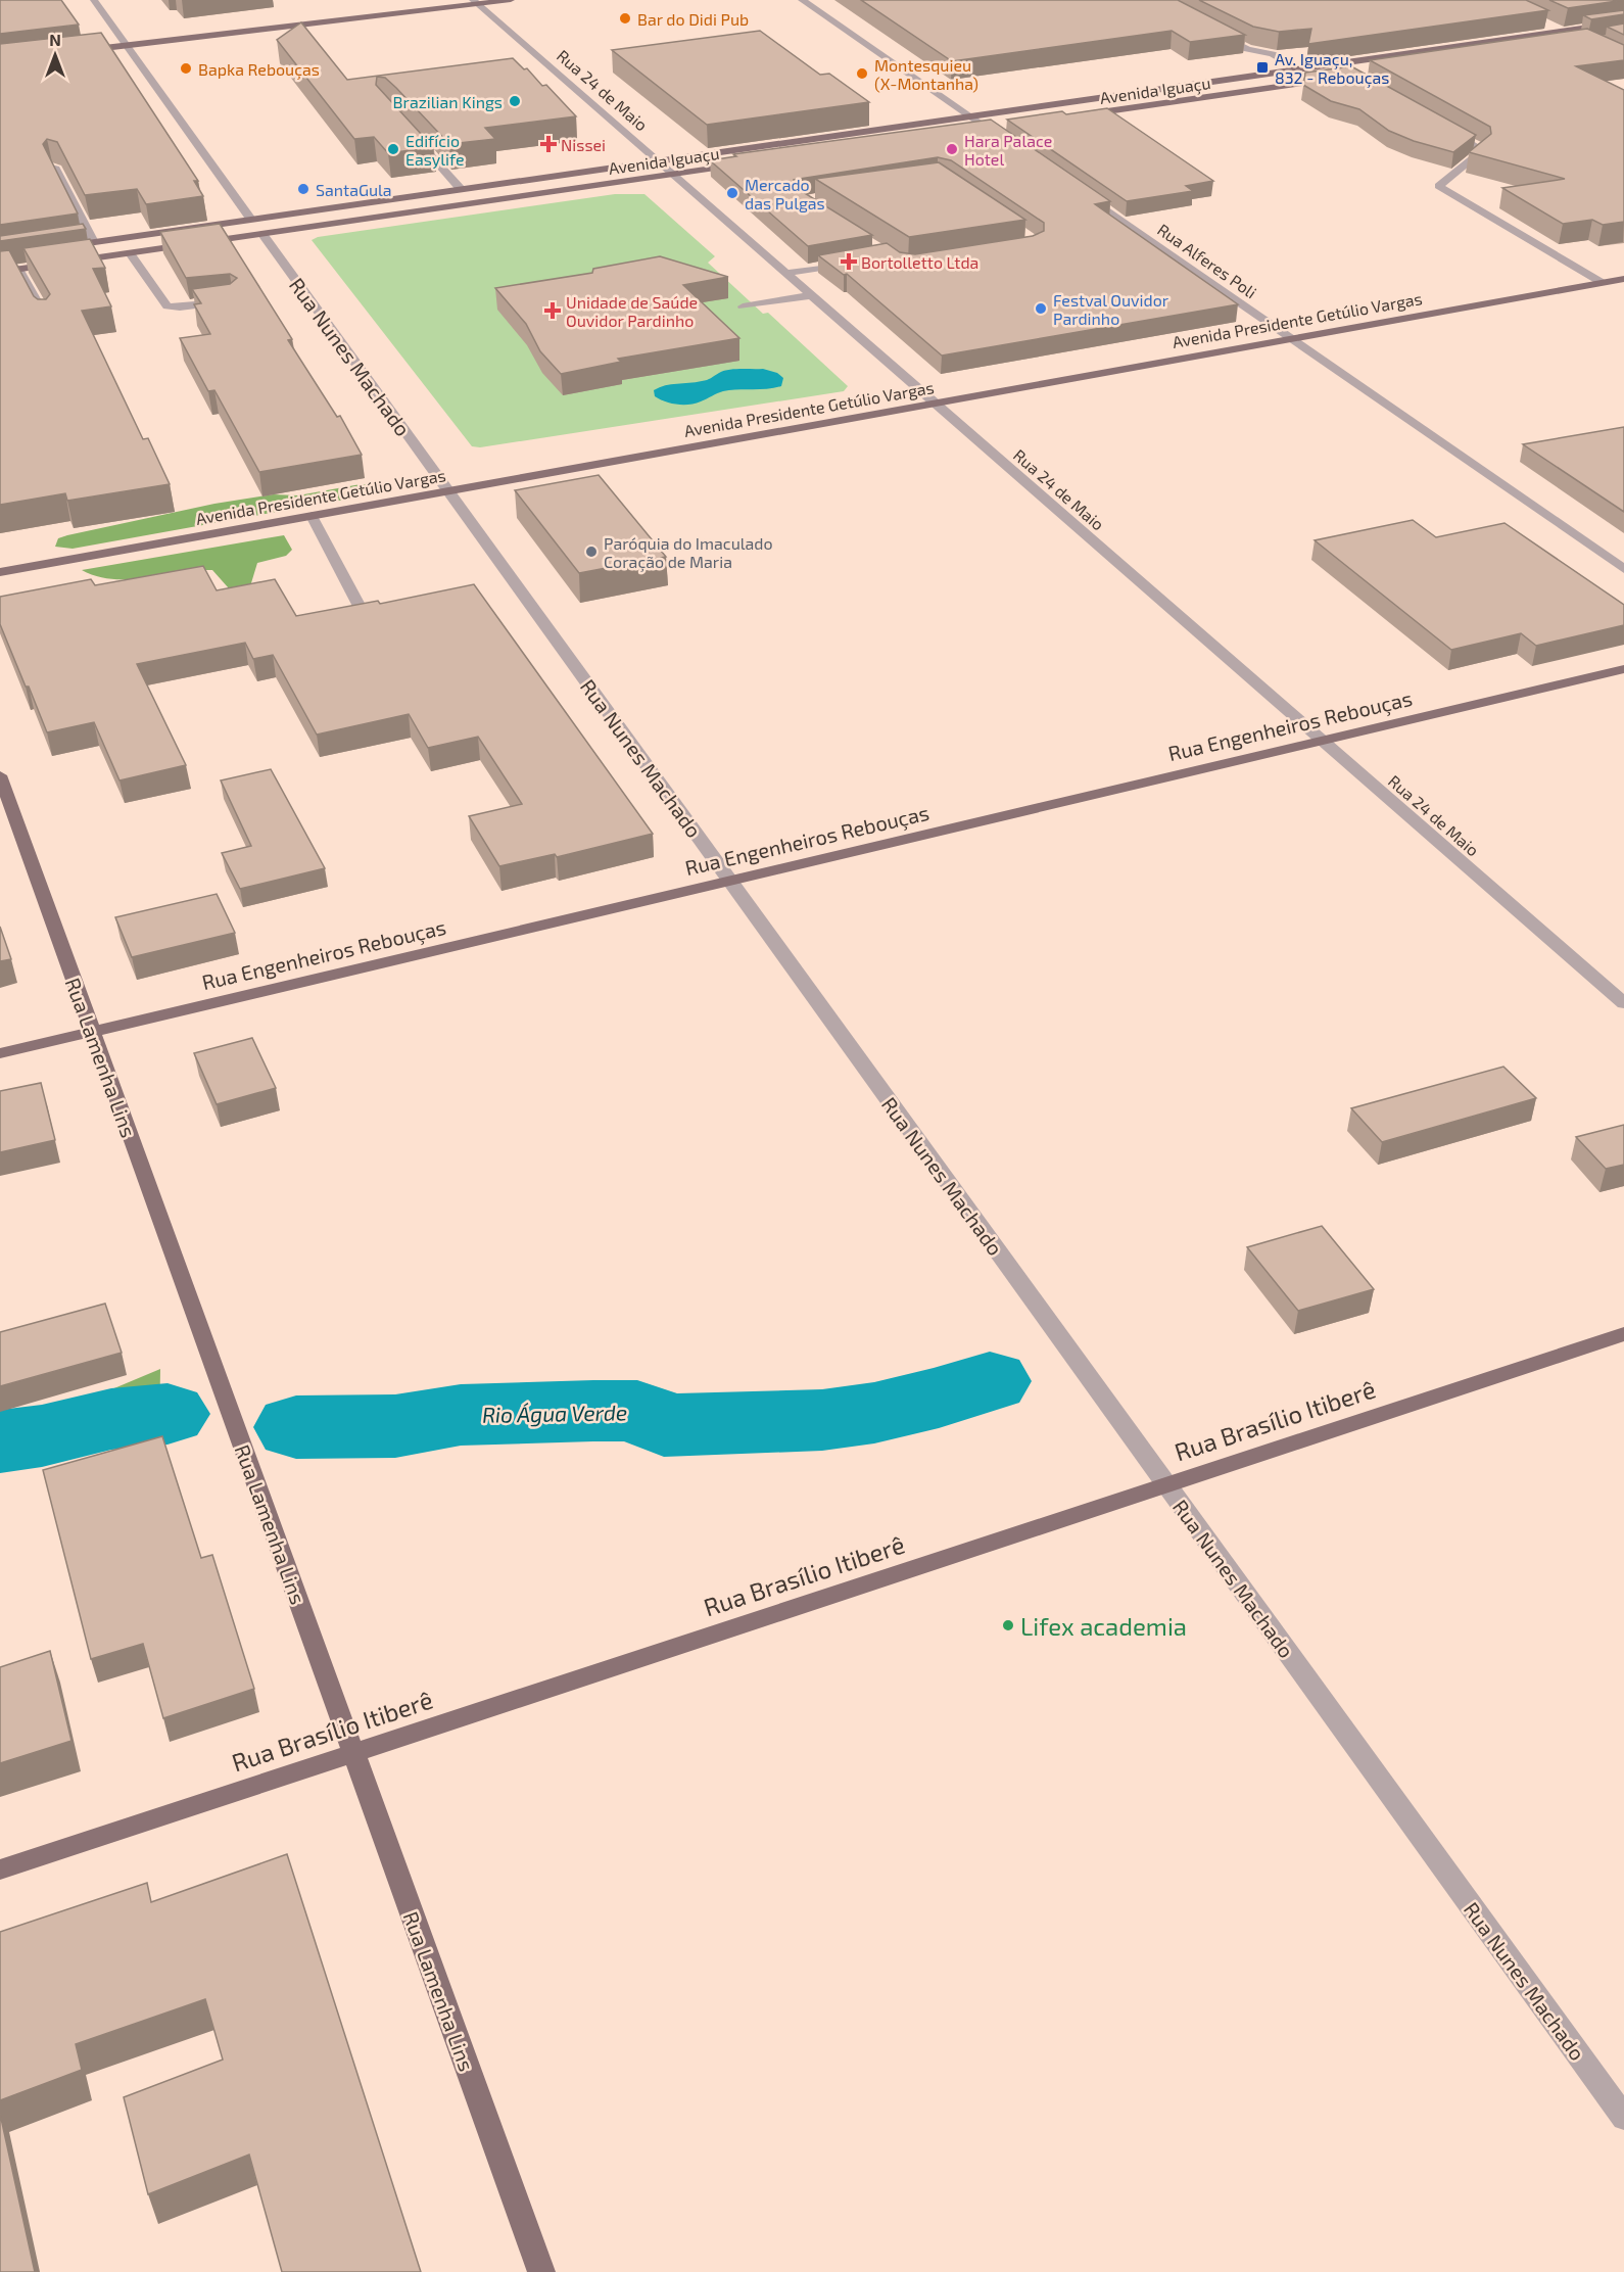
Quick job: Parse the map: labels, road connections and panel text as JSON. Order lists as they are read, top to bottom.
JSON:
{
  "streets": {
    "main road": [
      "Avenida Iguaçu",
      "Avenida Presidente Getúlio Vargas",
      "Rua Engenheiros Rebouças",
      "Rua Lamenha Lins",
      "Rua Brasílio Itiberê"
    ],
    "street": ["Rua 24 de Maio", "Rua Alferes Poli", "Rua Nunes Machado"]
  },
  "crossings": [
    ["Rua 24 de Maio", "Avenida Iguaçu"],
    ["Rua 24 de Maio", "Avenida Presidente Getúlio Vargas"],
    ["Rua 24 de Maio", "Rua Engenheiros Rebouças"],
    ["Avenida Iguaçu", "Rua Nunes Machado"],
    ["Rua Alferes Poli", "Avenida Presidente Getúlio Vargas"],
    ["Avenida Presidente Getúlio Vargas", "Rua Nunes Machado"],
    ["Rua Nunes Machado", "Rua Engenheiros Rebouças"],
    ["Rua Nunes Machado", "Rua Brasílio Itiberê"],
    ["Rua Engenheiros Rebouças", "Rua Lamenha Lins"],
    ["Rua Lamenha Lins", "Rua Brasílio Itiberê"]
  ],
  "water": ["Rio Água Verde"],
  "places": {
    "other": [
      "Bar do Didi Pub",
      "Bapka Rebouças",
      "Montesquieu (X-Montanha)",
      "Brazilian Kings",
      "Edifício Easylife",
      "Hara Palace Hotel",
      "SantaGula",
      "Mercado das Pulgas",
      "Festval Ouvidor Pardinho",
      "Paróquia do Imaculado Coração de Maria",
      "Lifex academia"
    ],
    "transit": ["Av. Iguaçu, 832 - Rebouças"],
    "health": ["Nissei", "Bortolletto Ltda", "Unidade de Saúde Ouvidor Pardinho"]
  },
  "north": "top"
}
